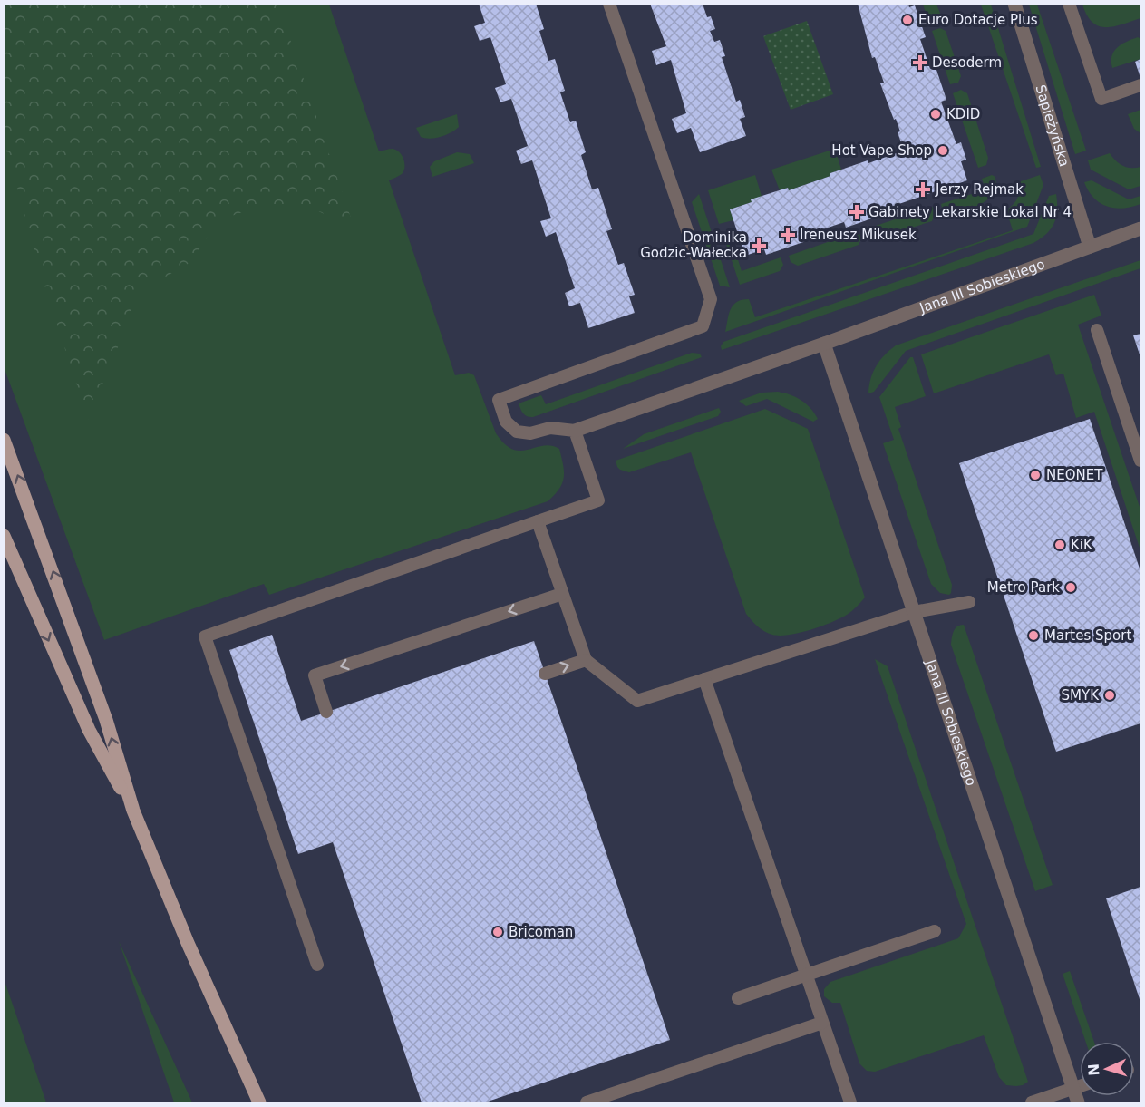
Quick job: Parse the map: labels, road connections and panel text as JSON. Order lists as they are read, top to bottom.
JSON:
{
  "streets": {
    "street": ["Sapieżyńska", "Jana III Sobieskiego"]
  },
  "crossings": [
    ["Sapieżyńska", "Jana III Sobieskiego"]
  ],
  "places": {
    "other": [
      "Euro Dotacje Plus",
      "KDID",
      "Hot Vape Shop",
      "NEONET",
      "KiK",
      "Metro Park",
      "Martes Sport",
      "SMYK",
      "Bricoman"
    ],
    "health": [
      "Desoderm",
      "Jerzy Rejmak",
      "Gabinety Lekarskie Lokal Nr 4",
      "Ireneusz Mikusek",
      "Dominika Godzic-Wałecka"
    ]
  },
  "north": "left"
}
